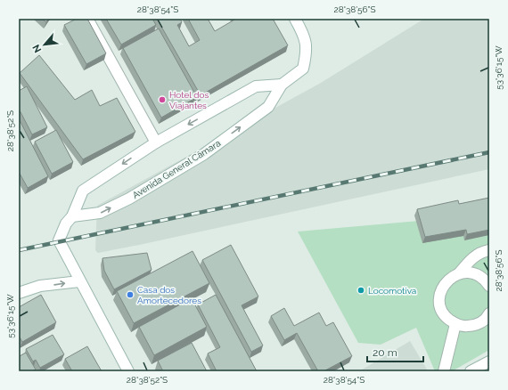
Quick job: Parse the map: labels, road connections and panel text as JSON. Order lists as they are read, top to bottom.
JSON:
{
  "streets": {
    "street": ["Avenida General Câmara"]
  },
  "places": ["Hotel dos Viajantes", "Locomotiva", "Casa dos Amortecedores"],
  "scale_bar": "20 m",
  "north": "bottom left",
  "coordinates": [
    "28°38'54\"S",
    "28°38'56\"S",
    "53°36'15\"W",
    "28°38'52\"S"
  ]
}
